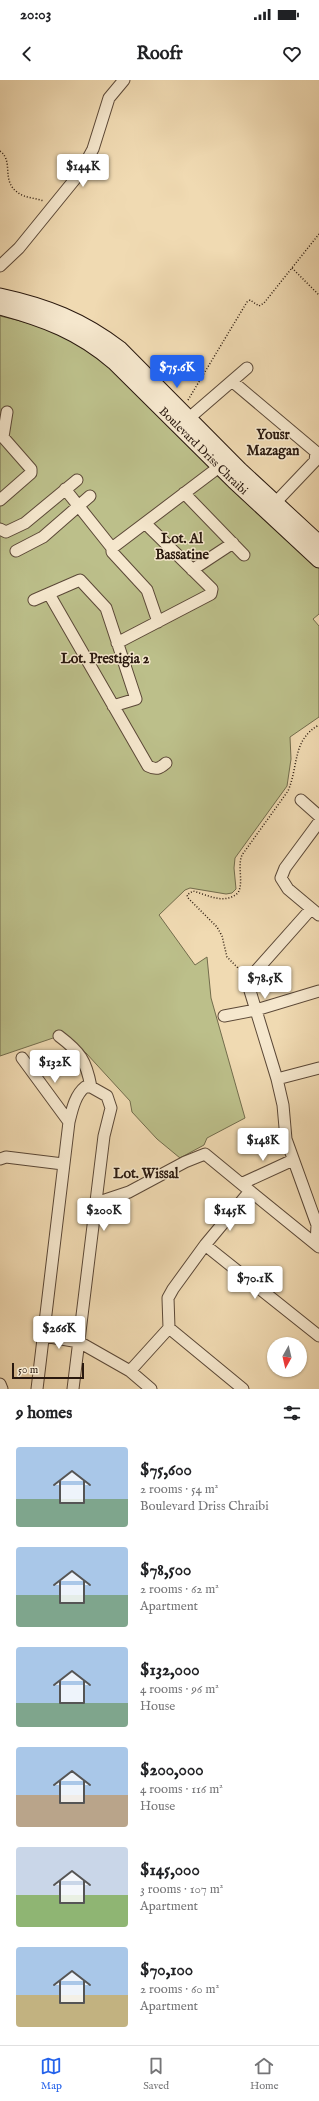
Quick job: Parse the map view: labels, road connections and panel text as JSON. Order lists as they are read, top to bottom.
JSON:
{
  "streets": {
    "main road": ["Boulevard Driss Chraibi"]
  },
  "districts": [
    "Yousr Mazagan",
    "Lot. Al Bassatine",
    "Lot. Prestigia 2",
    "Lot. Wissal"
  ],
  "scale_bar": "50 m",
  "north": "bottom",
  "page": {
    "status": "20:03",
    "header": "Roofr",
    "price": [
      "$144K",
      "$75.6K",
      "$78.5K",
      "$132K",
      "$148K",
      "$200K",
      "$145K",
      "$70.1K",
      "$266K"
    ],
    "scale": "50 m",
    "heading": "9 homes",
    "list": [
      {
        "name": "$75,600",
        "note": "2 rooms · 54 m² · Boulevard Driss Chraibi"
      },
      {
        "name": "$78,500",
        "note": "2 rooms · 62 m² · Apartment"
      },
      {
        "name": "$132,000",
        "note": "4 rooms · 96 m² · House"
      },
      {
        "name": "$200,000",
        "note": "4 rooms · 116 m² · House"
      },
      {
        "name": "$145,000",
        "note": "3 rooms · 107 m² · Apartment"
      },
      {
        "name": "$70,100",
        "note": "2 rooms · 60 m² · Apartment"
      }
    ],
    "tabs": ["Map", "Saved", "Home"]
  }
}
